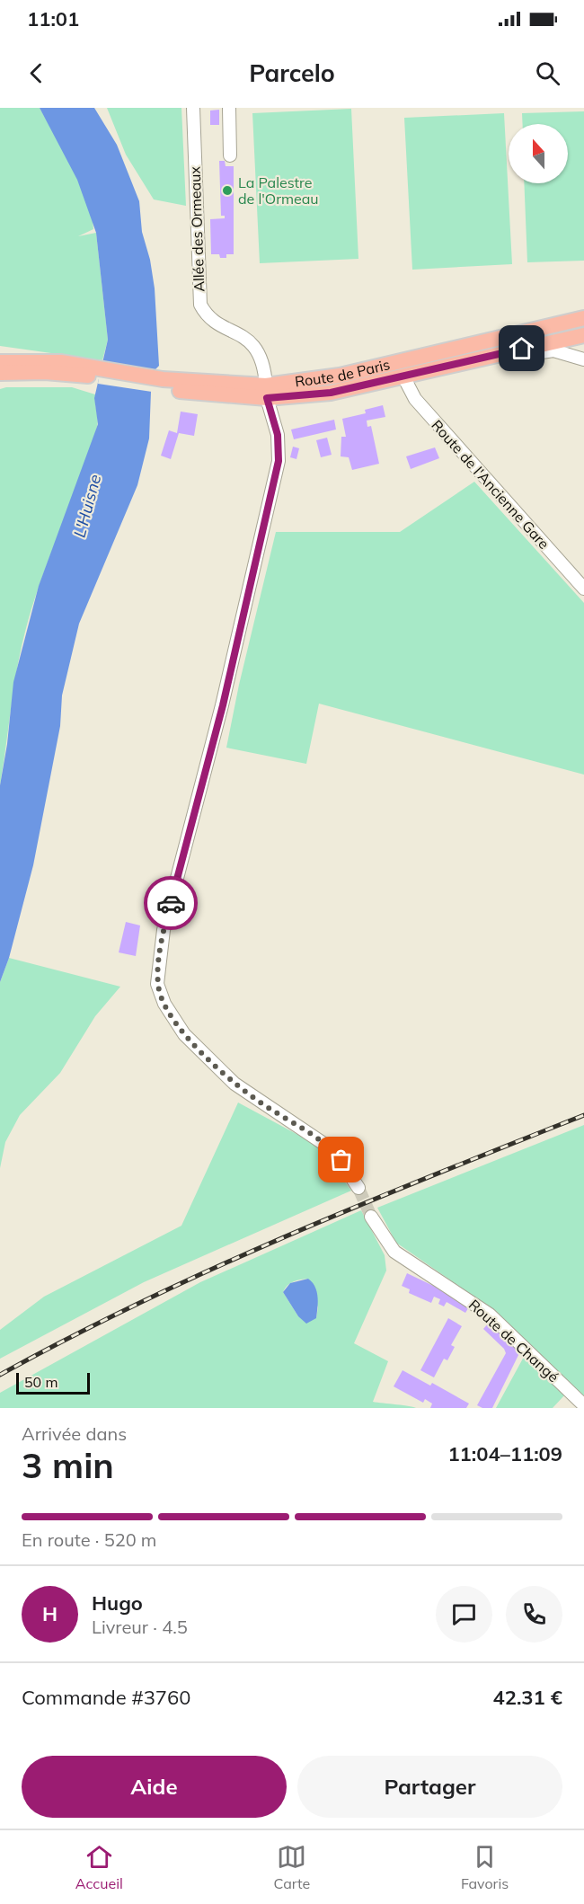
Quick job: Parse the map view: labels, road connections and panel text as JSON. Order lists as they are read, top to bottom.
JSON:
{
  "streets": {
    "main road": ["Route de Paris"],
    "street": ["Allée des Ormeaux", "Route de l'Ancienne Gare", "Route de Changé"]
  },
  "crossings": [
    ["Allée des Ormeaux", "Route de Paris"],
    ["Route de Paris", "Route de l'Ancienne Gare"]
  ],
  "water": ["L'Huisne"],
  "places": ["La Palestre de l'Ormeau"],
  "scale_bar": "50 m",
  "north": "top",
  "page": {
    "status": "11:01",
    "header": "Parcelo",
    "scale": "50 m",
    "heading": ["3 min", "Arrivée dans", "11:04–11:09"],
    "panel": [
      "Hugo",
      "Livreur · 4.5",
      "Commande #3760",
      "42.31 €"
    ],
    "bar": "En route · 520 m",
    "round": "H",
    "buttons": ["Aide", "Partager"],
    "tabs": ["Accueil", "Carte", "Favoris"]
  }
}
